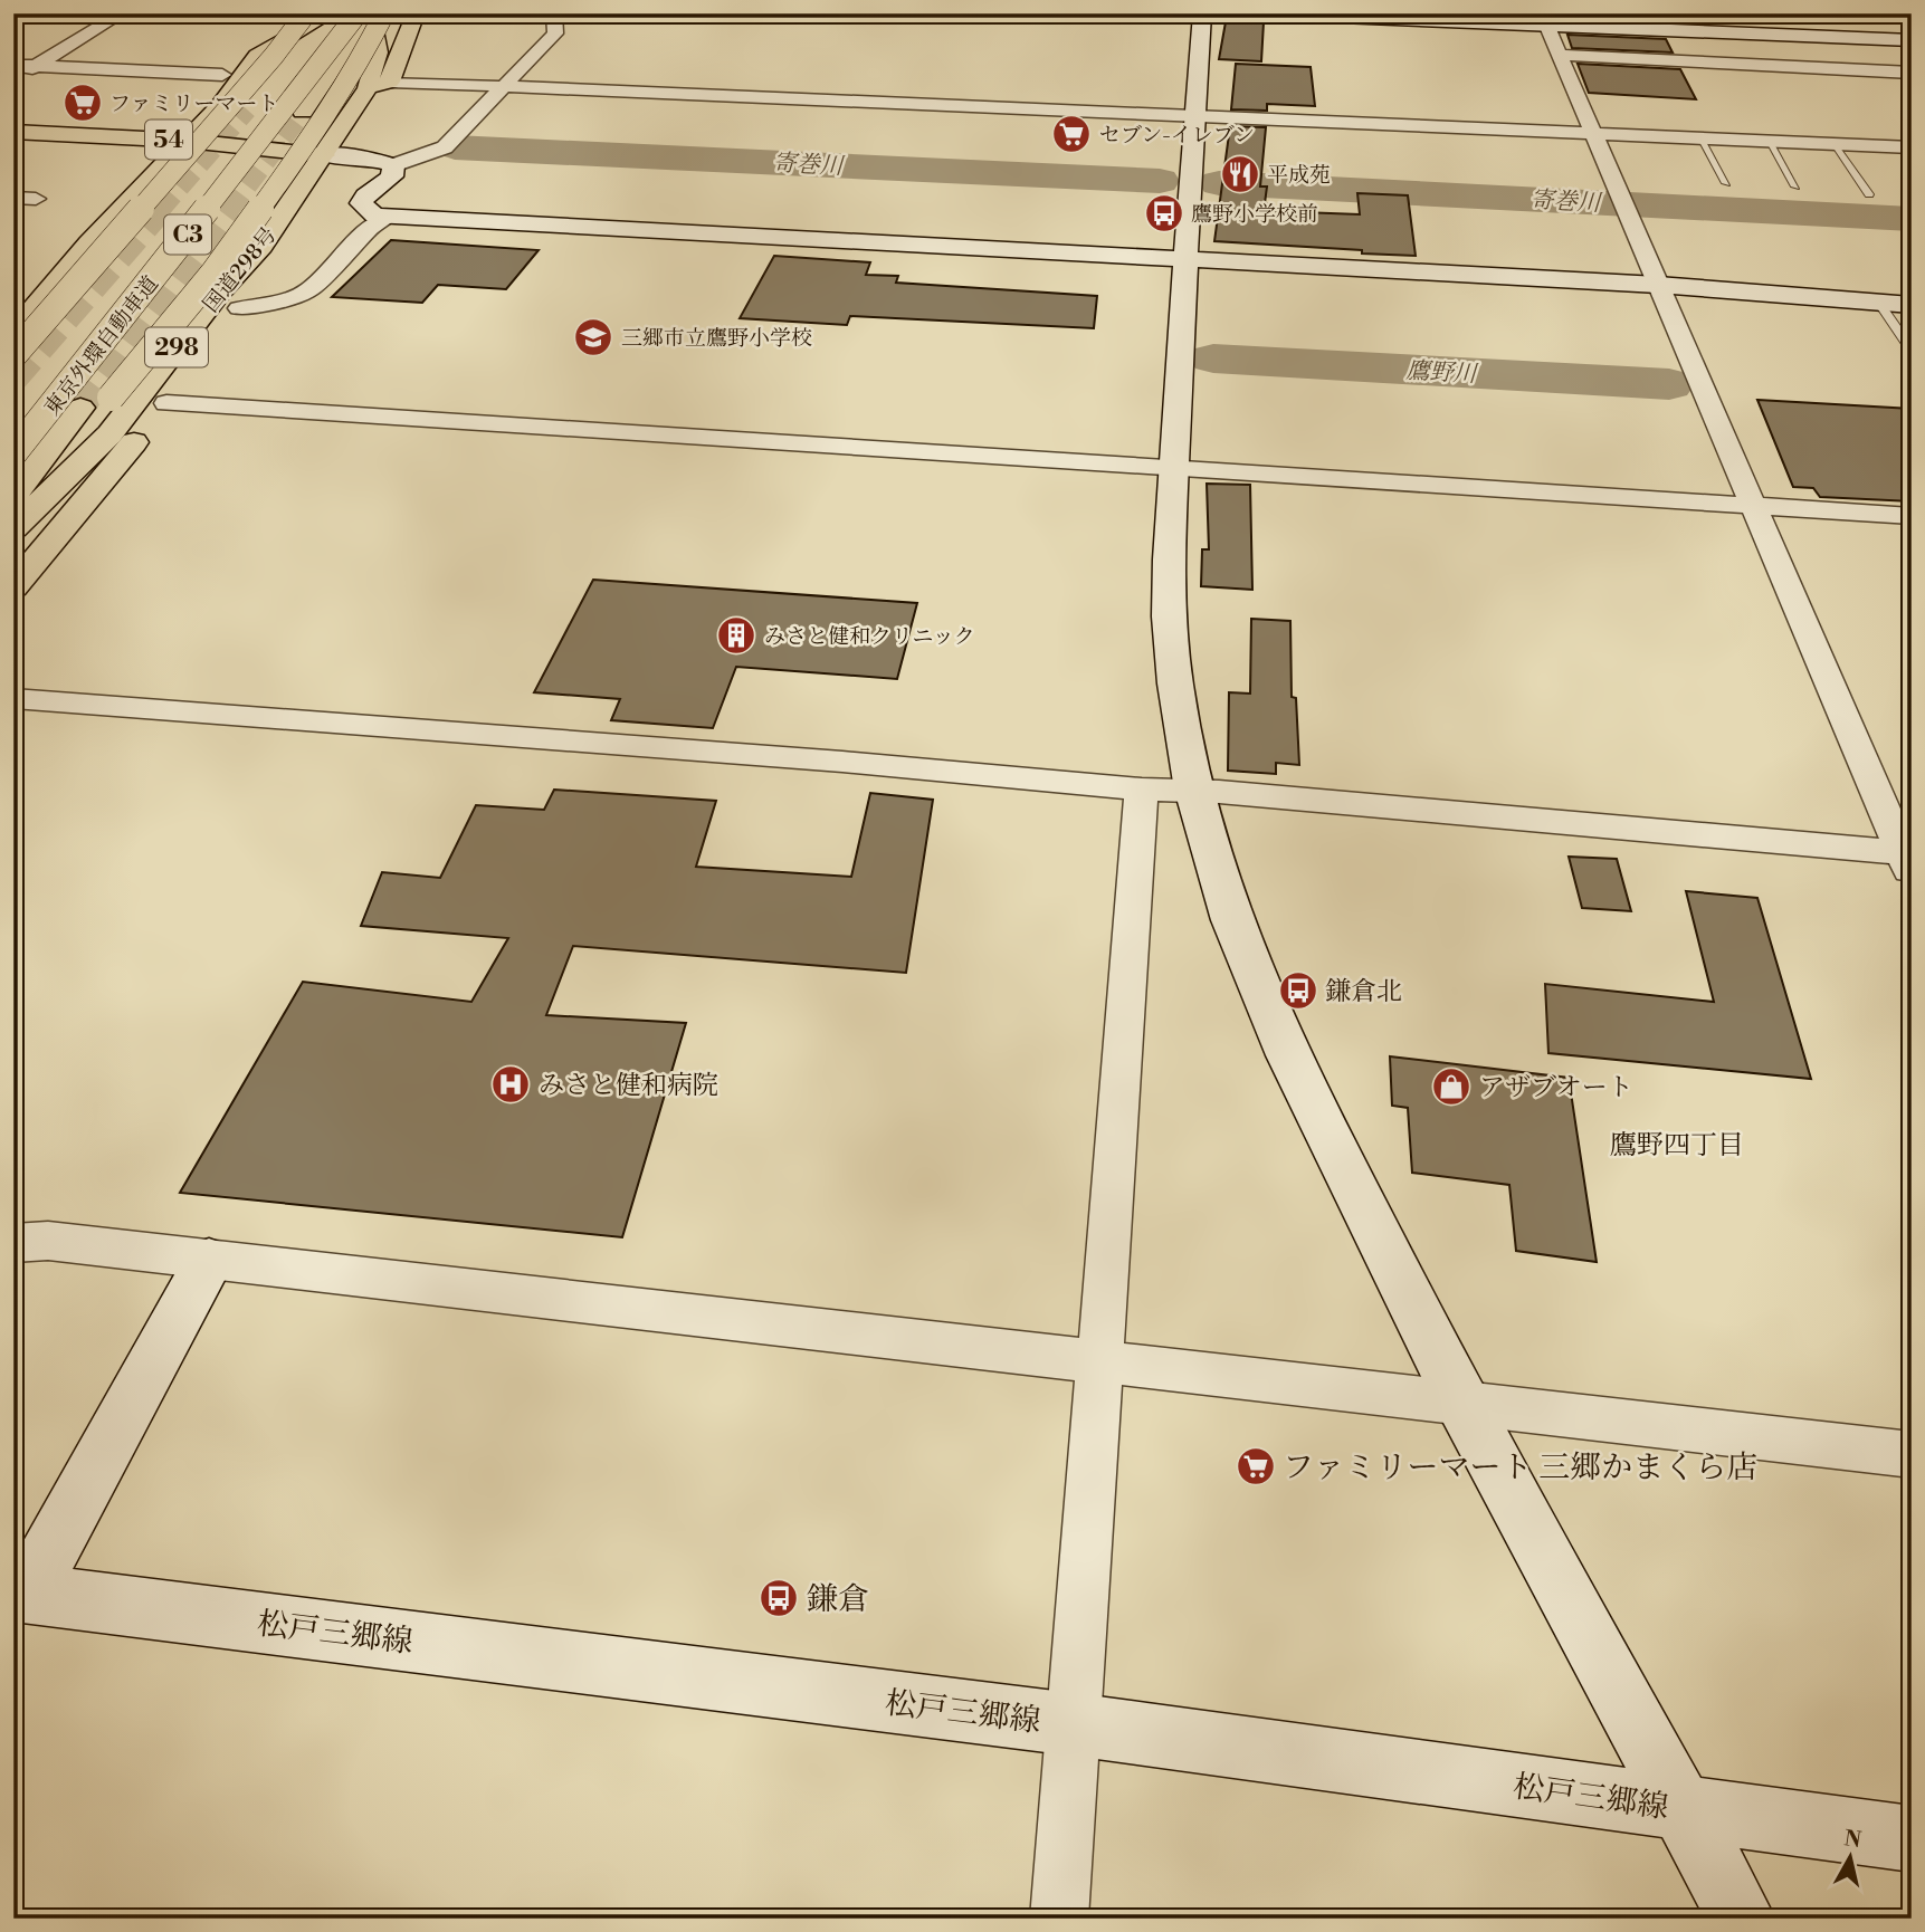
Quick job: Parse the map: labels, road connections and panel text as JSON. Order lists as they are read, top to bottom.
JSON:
{
  "streets": {
    "main road": [
      "54",
      "C3",
      "国道298号",
      "東京外環自動車道",
      "298"
    ],
    "street": ["松戸三郷線"]
  },
  "crossings": [
    ["54", "国道298号"],
    ["国道298号", "東京外環自動車道"],
    ["国道298号", "298"]
  ],
  "districts": ["鷹野四丁目"],
  "water": ["寄巻川", "鷹野川"],
  "places": {
    "supermarket": ["ファミリーマート", "セブン-イレブン", "ファミリーマート 三郷かまくら店"],
    "restaurant": ["平成苑"],
    "bus stop": ["鷹野小学校前", "鎌倉北", "鎌倉"],
    "school or university": ["三郷市立鷹野小学校"],
    "building": ["みさと健和クリニック"],
    "hospital": ["みさと健和病院"],
    "shop": ["アザブオート"]
  },
  "north": "top"
}
